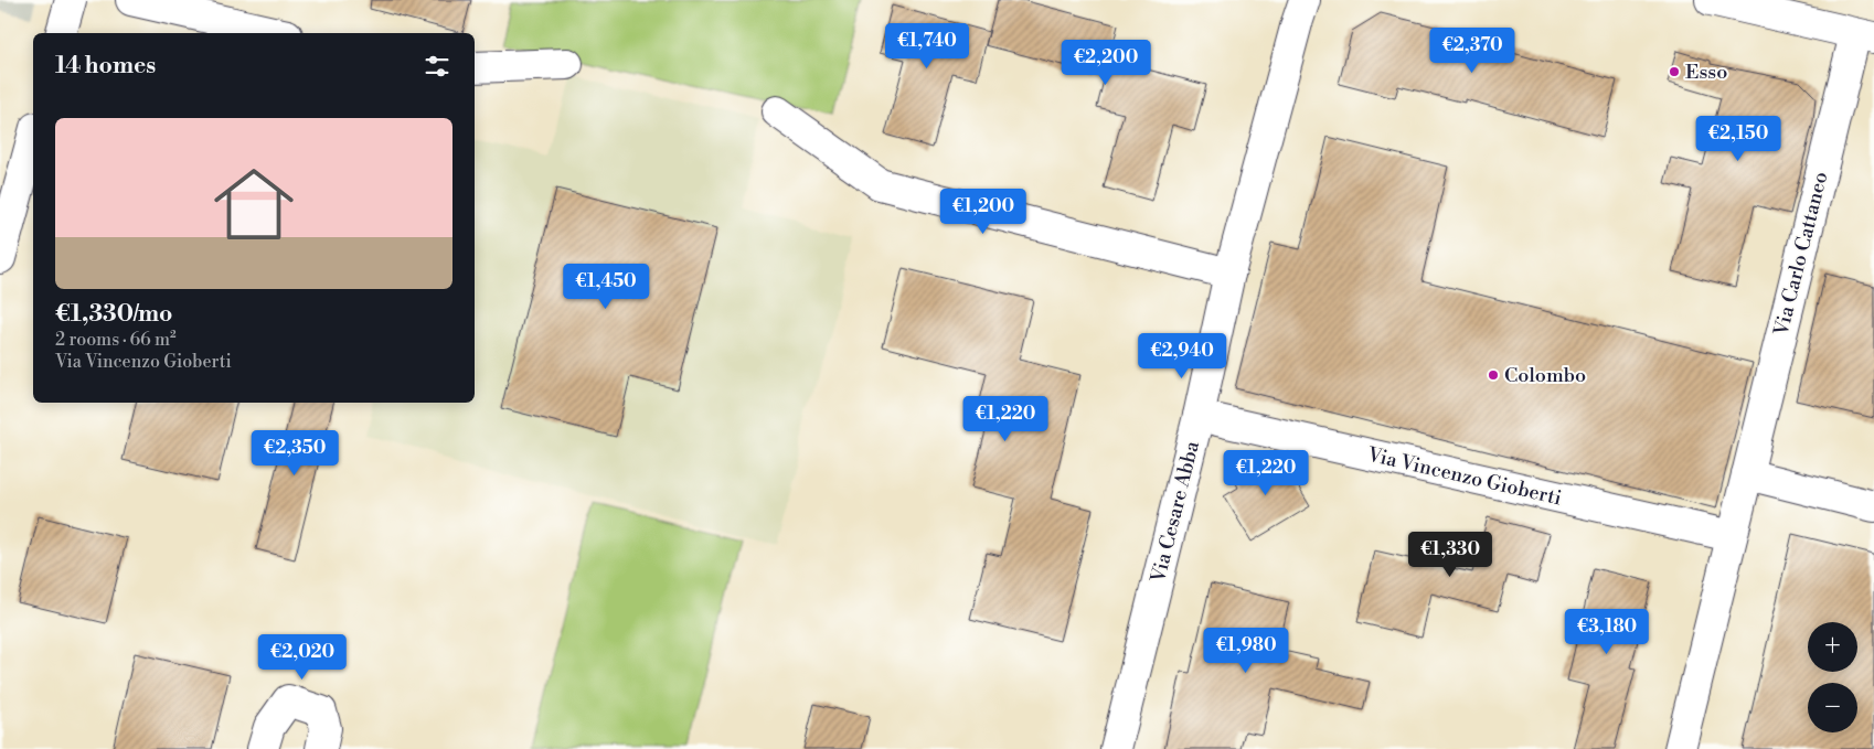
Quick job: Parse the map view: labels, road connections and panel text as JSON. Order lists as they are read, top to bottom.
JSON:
{
  "streets": {
    "street": ["Via Carlo Cattaneo", "Via Vincenzo Gioberti", "Via Cesare Abba"]
  },
  "crossings": [
    ["Via Carlo Cattaneo", "Via Vincenzo Gioberti"],
    ["Via Vincenzo Gioberti", "Via Cesare Abba"]
  ],
  "places": ["Esso", "Colombo"],
  "page": {
    "price": [
      "€1,740",
      "€2,370",
      "€2,200",
      "€2,150",
      "€1,200",
      "€1,450",
      "€2,940",
      "€1,220",
      "€2,350",
      "€1,220",
      "€1,330",
      "€3,180",
      "€1,980",
      "€2,020"
    ],
    "heading": "14 homes",
    "list": [
      {
        "name": "€1,330/mo",
        "note": "2 rooms · 66 m² · Via Vincenzo Gioberti"
      }
    ],
    "map_buttons": ["+", "−"]
  }
}
